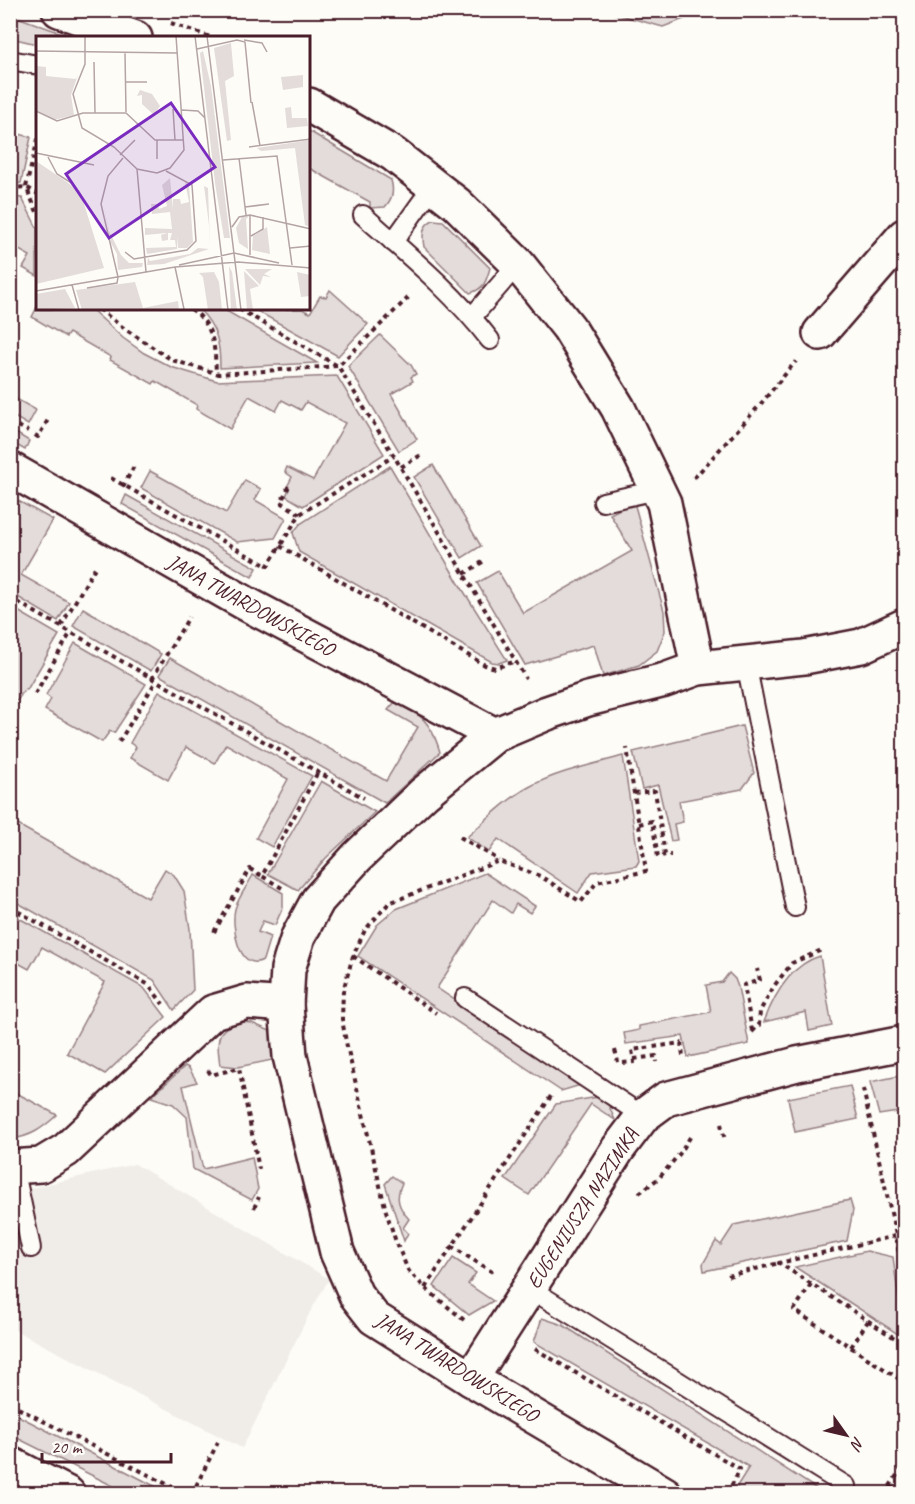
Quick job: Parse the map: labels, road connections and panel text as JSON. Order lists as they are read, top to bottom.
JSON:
{
  "streets": {
    "street": ["JANA TWARDOWSKIEGO", "EUGENIUSZA NAZIMKA"]
  },
  "crossings": [
    ["JANA TWARDOWSKIEGO", "EUGENIUSZA NAZIMKA"]
  ],
  "scale_bar": "20 m",
  "north": "bottom right"
}
